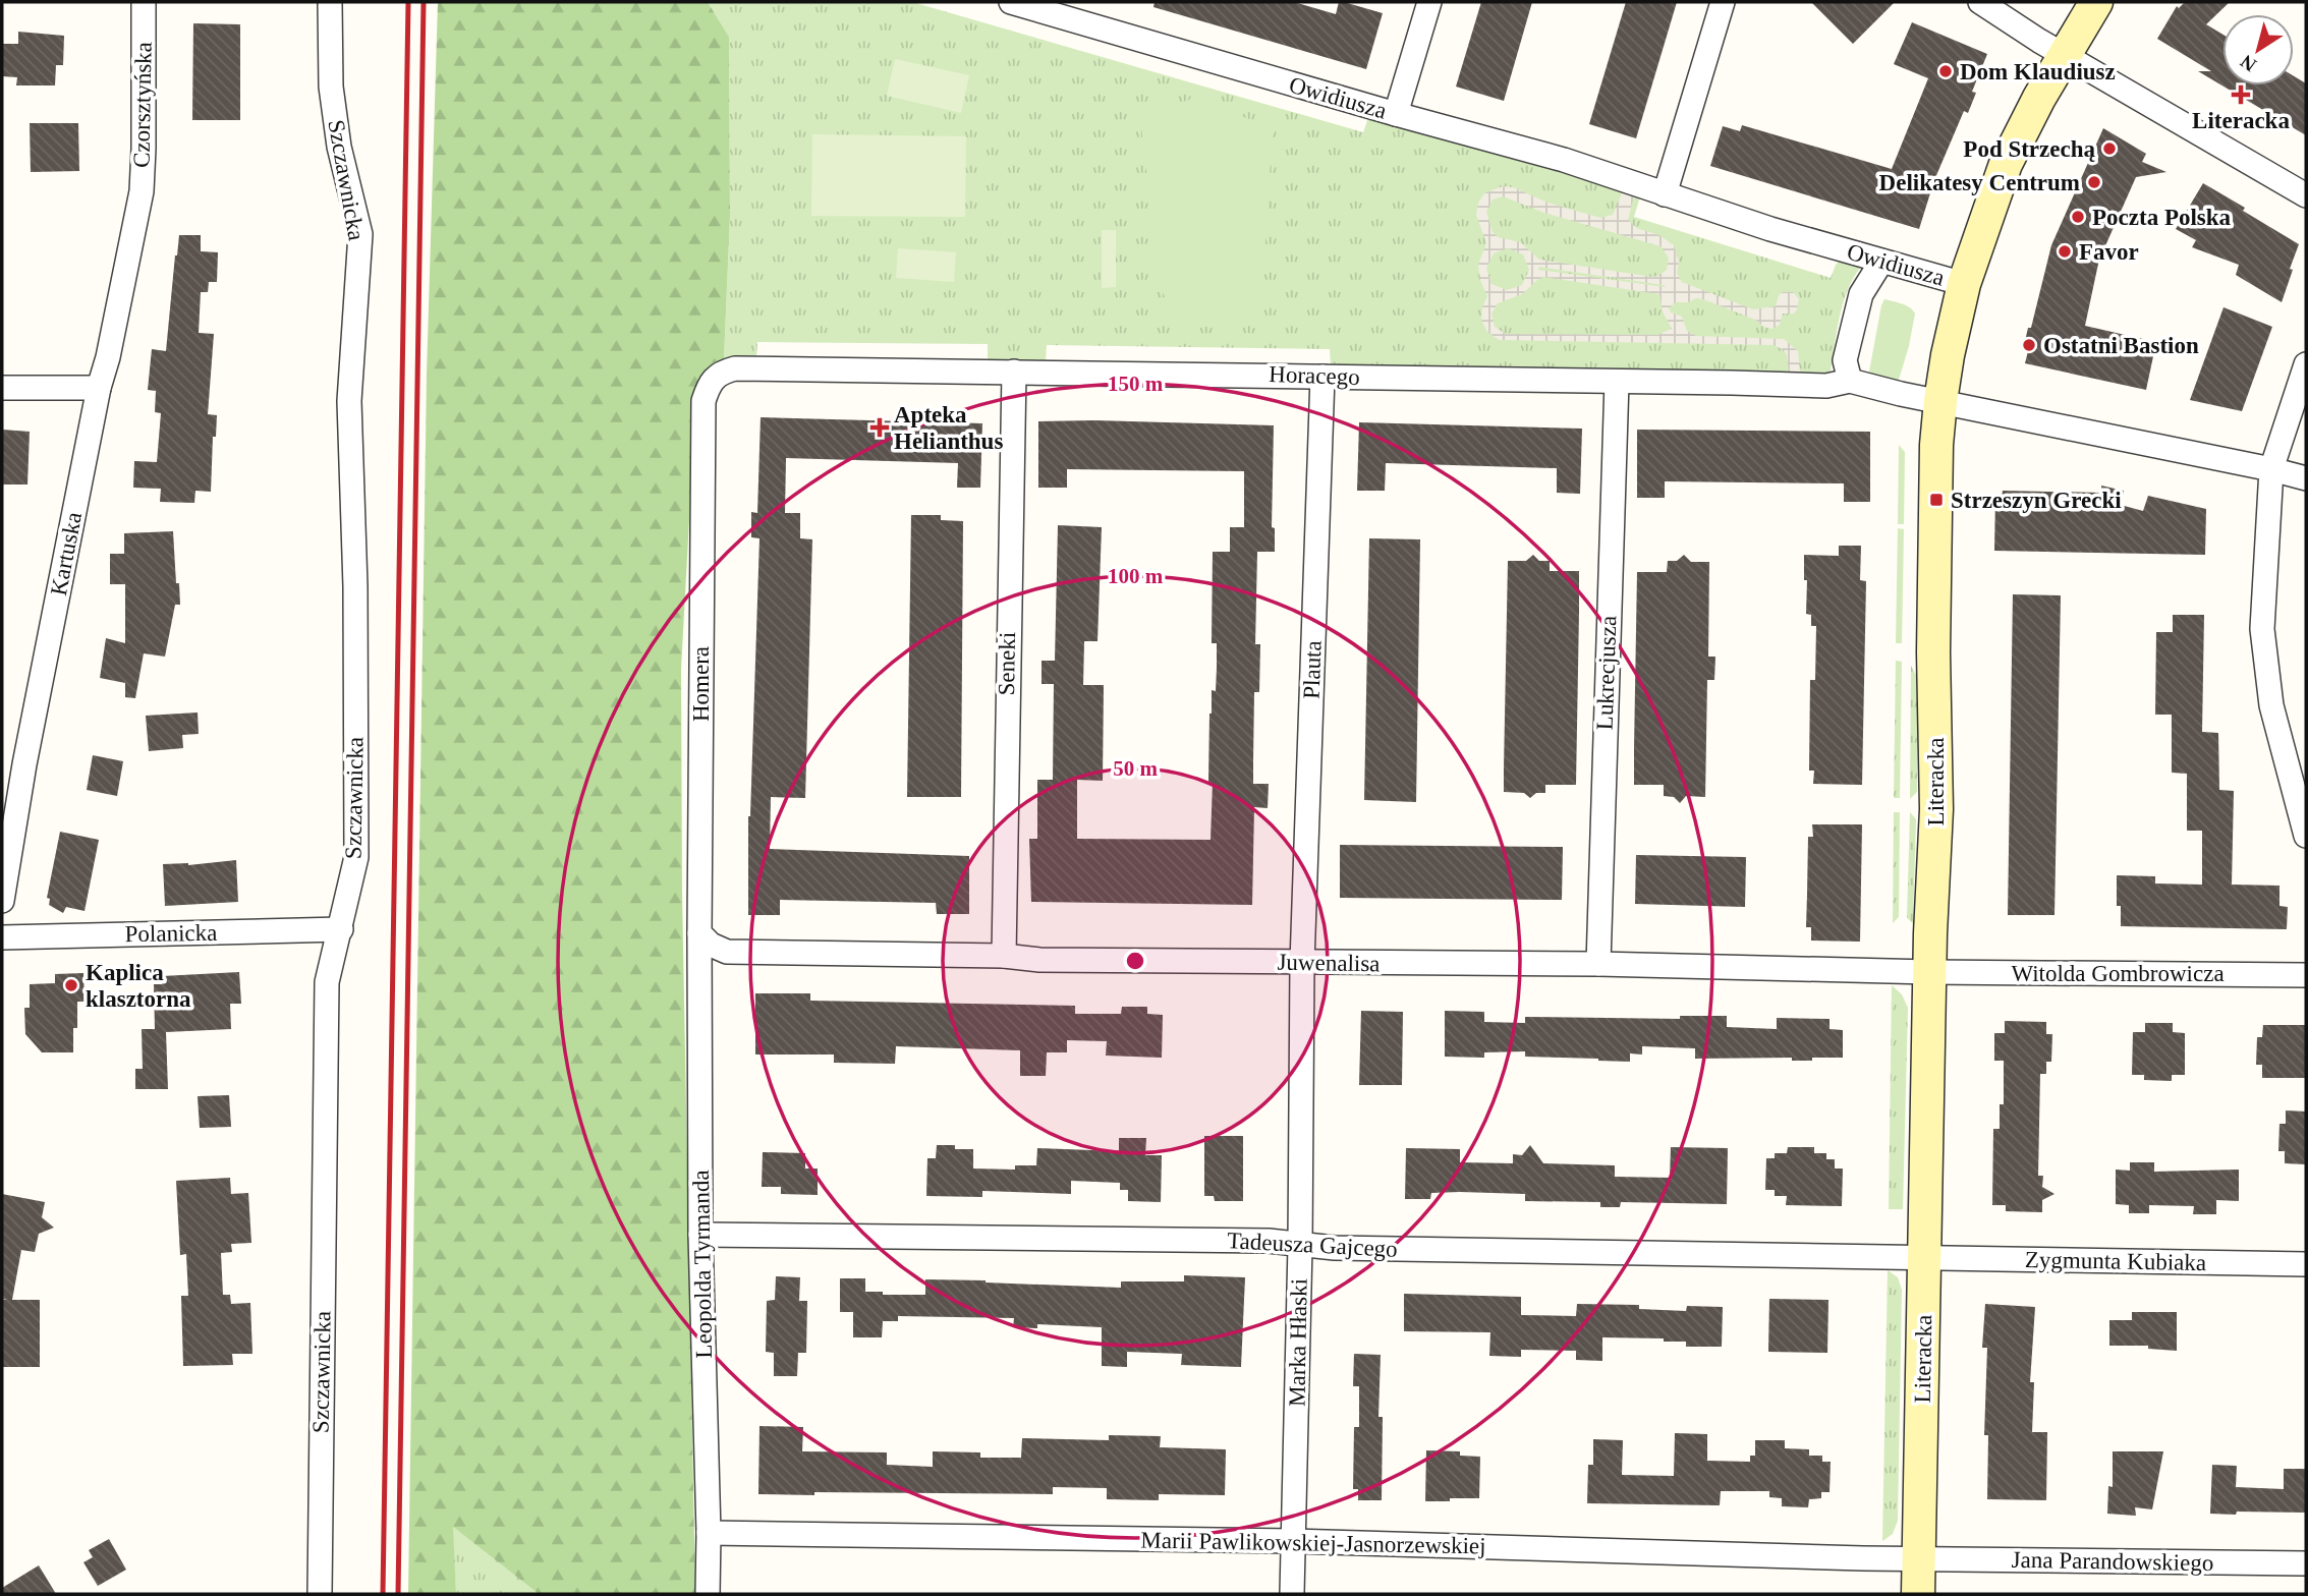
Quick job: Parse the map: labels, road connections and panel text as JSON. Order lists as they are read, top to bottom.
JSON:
{
  "streets": {
    "street": [
      "Owidiusza",
      "Czorsztyńska",
      "Szczawnicka",
      "Horacego",
      "Kartuska",
      "Seneki",
      "Plauta",
      "Lukrecjusza",
      "Homera",
      "Literacka",
      "Polanicka",
      "Juwenalisa",
      "Witolda Gombrowicza",
      "Tadeusza Gajcego",
      "Zygmunta Kubiaka",
      "Leopolda Tyrmanda",
      "Marka Hłaski",
      "Marii Pawlikowskiej-Jasnorzewskiej",
      "Jana Parandowskiego"
    ]
  },
  "crossings": [
    ["Owidiusza", "Literacka"],
    ["Czorsztyńska", "Kartuska"],
    ["Szczawnicka", "Polanicka"],
    ["Horacego", "Seneki"],
    ["Horacego", "Plauta"],
    ["Horacego", "Lukrecjusza"],
    ["Horacego", "Homera"],
    ["Horacego", "Literacka"],
    ["Seneki", "Juwenalisa"],
    ["Plauta", "Juwenalisa"],
    ["Plauta", "Marka Hłaski"],
    ["Lukrecjusza", "Juwenalisa"],
    ["Homera", "Juwenalisa"],
    ["Homera", "Leopolda Tyrmanda"],
    ["Literacka", "Juwenalisa"],
    ["Literacka", "Witolda Gombrowicza"],
    ["Literacka", "Tadeusza Gajcego"],
    ["Literacka", "Zygmunta Kubiaka"],
    ["Literacka", "Marii Pawlikowskiej-Jasnorzewskiej"],
    ["Literacka", "Jana Parandowskiego"],
    ["Juwenalisa", "Witolda Gombrowicza"],
    ["Juwenalisa", "Leopolda Tyrmanda"],
    ["Juwenalisa", "Marka Hłaski"],
    ["Tadeusza Gajcego", "Zygmunta Kubiaka"],
    ["Tadeusza Gajcego", "Leopolda Tyrmanda"],
    ["Tadeusza Gajcego", "Marka Hłaski"],
    ["Leopolda Tyrmanda", "Marii Pawlikowskiej-Jasnorzewskiej"],
    ["Marka Hłaski", "Marii Pawlikowskiej-Jasnorzewskiej"],
    ["Marii Pawlikowskiej-Jasnorzewskiej", "Jana Parandowskiego"]
  ],
  "places": {
    "other": [
      "Dom Klaudiusz",
      "Pod Strzechą",
      "Delikatesy Centrum",
      "Poczta Polska",
      "Favor",
      "Ostatni Bastion",
      "Kaplica klasztorna"
    ],
    "health": ["Literacka", "Apteka Helianthus"],
    "transit": ["Strzeszyn Grecki"]
  },
  "north": "bottom left",
  "rings": ["150 m", "100 m", "50 m"]
}
